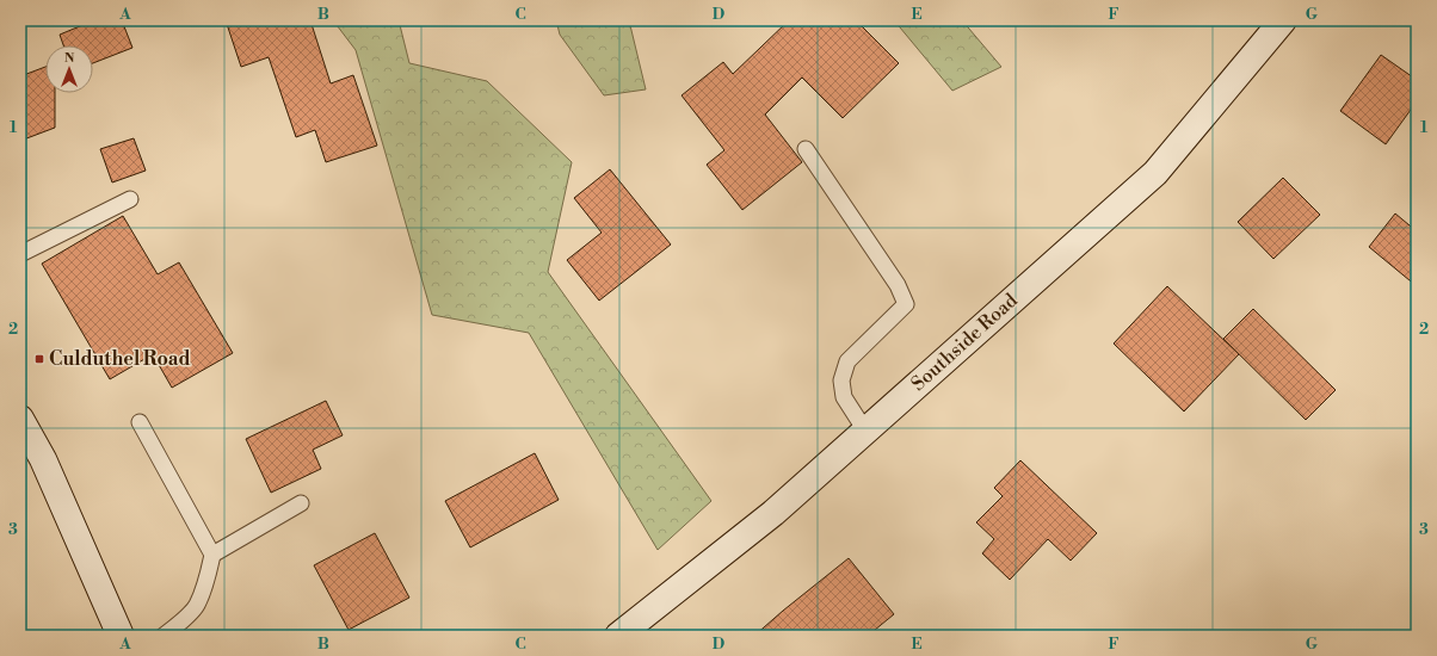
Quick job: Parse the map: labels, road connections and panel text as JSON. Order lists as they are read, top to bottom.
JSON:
{
  "streets": {
    "street": ["Southside Road"]
  },
  "places": {
    "transit": ["Culduthel Road"]
  },
  "north": "top",
  "grid": {
    "columns": [
      "A",
      "B",
      "C",
      "D",
      "E",
      "F",
      "G"
    ],
    "rows": ["1", "2", "3"]
  }
}
